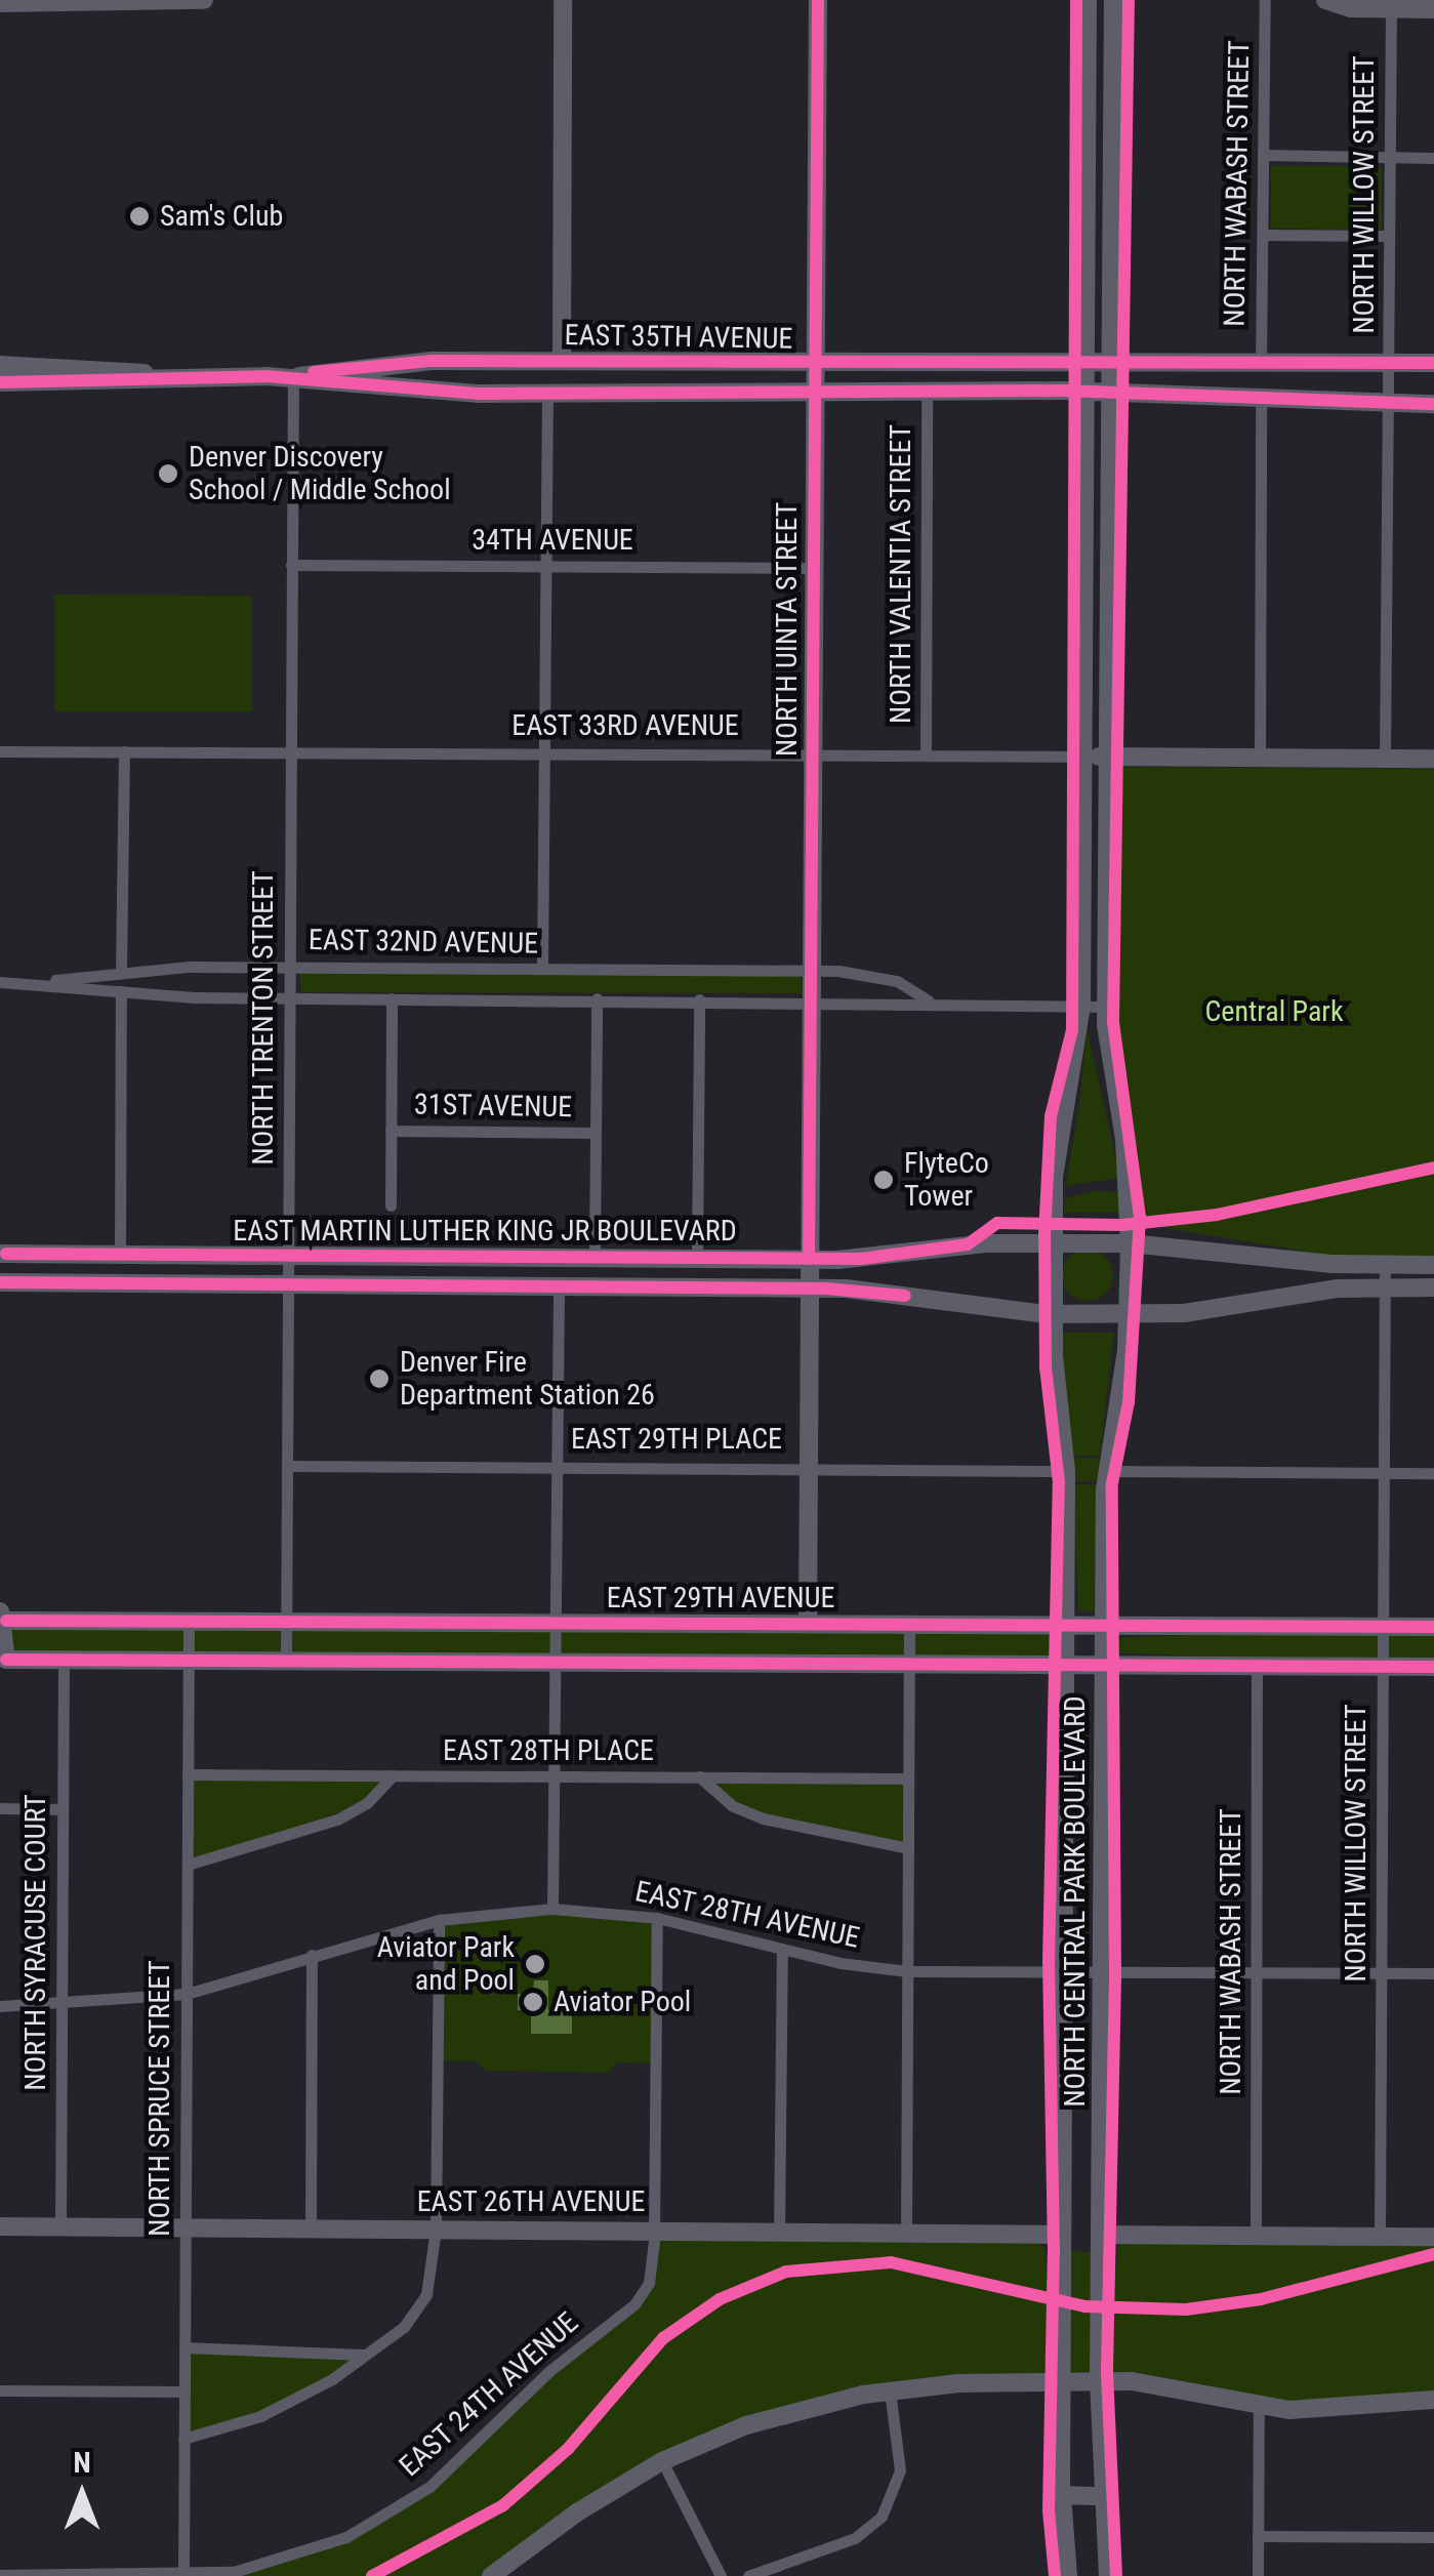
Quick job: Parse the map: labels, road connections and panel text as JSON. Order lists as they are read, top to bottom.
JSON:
{
  "streets": {
    "street": [
      "NORTH WABASH STREET",
      "NORTH WILLOW STREET",
      "EAST 35TH AVENUE",
      "34TH AVENUE",
      "NORTH VALENTIA STREET",
      "NORTH UINTA STREET",
      "EAST 33RD AVENUE",
      "EAST 32ND AVENUE",
      "NORTH TRENTON STREET",
      "31ST AVENUE",
      "EAST MARTIN LUTHER KING JR BOULEVARD",
      "EAST 29TH PLACE",
      "EAST 29TH AVENUE",
      "EAST 28TH PLACE",
      "NORTH CENTRAL PARK BOULEVARD",
      "EAST 28TH AVENUE",
      "NORTH SYRACUSE COURT",
      "NORTH SPRUCE STREET",
      "EAST 26TH AVENUE",
      "EAST 24TH AVENUE"
    ]
  },
  "crossings": [
    ["NORTH WABASH STREET", "EAST 35TH AVENUE"],
    ["NORTH WABASH STREET", "EAST 28TH AVENUE"],
    ["NORTH WILLOW STREET", "EAST 35TH AVENUE"],
    ["NORTH WILLOW STREET", "EAST 33RD AVENUE"],
    ["NORTH WILLOW STREET", "EAST MARTIN LUTHER KING JR BOULEVARD"],
    ["NORTH WILLOW STREET", "EAST 29TH AVENUE"],
    ["NORTH WILLOW STREET", "EAST 28TH AVENUE"],
    ["EAST 35TH AVENUE", "NORTH VALENTIA STREET"],
    ["EAST 35TH AVENUE", "NORTH UINTA STREET"],
    ["EAST 35TH AVENUE", "NORTH TRENTON STREET"],
    ["EAST 35TH AVENUE", "NORTH CENTRAL PARK BOULEVARD"],
    ["34TH AVENUE", "NORTH UINTA STREET"],
    ["34TH AVENUE", "NORTH TRENTON STREET"],
    ["NORTH VALENTIA STREET", "EAST 33RD AVENUE"],
    ["NORTH UINTA STREET", "EAST 33RD AVENUE"],
    ["NORTH UINTA STREET", "EAST 32ND AVENUE"],
    ["NORTH UINTA STREET", "EAST MARTIN LUTHER KING JR BOULEVARD"],
    ["NORTH UINTA STREET", "EAST 29TH PLACE"],
    ["NORTH UINTA STREET", "EAST 29TH AVENUE"],
    ["EAST 33RD AVENUE", "NORTH TRENTON STREET"],
    ["EAST 33RD AVENUE", "NORTH CENTRAL PARK BOULEVARD"],
    ["EAST 32ND AVENUE", "NORTH TRENTON STREET"],
    ["EAST 32ND AVENUE", "NORTH CENTRAL PARK BOULEVARD"],
    ["NORTH TRENTON STREET", "EAST MARTIN LUTHER KING JR BOULEVARD"],
    ["NORTH TRENTON STREET", "EAST 29TH PLACE"],
    ["NORTH TRENTON STREET", "EAST 29TH AVENUE"],
    ["EAST MARTIN LUTHER KING JR BOULEVARD", "NORTH CENTRAL PARK BOULEVARD"],
    ["EAST 29TH PLACE", "NORTH CENTRAL PARK BOULEVARD"],
    ["EAST 29TH AVENUE", "NORTH CENTRAL PARK BOULEVARD"],
    ["EAST 29TH AVENUE", "NORTH SPRUCE STREET"],
    ["EAST 28TH PLACE", "NORTH SPRUCE STREET"],
    ["NORTH CENTRAL PARK BOULEVARD", "EAST 28TH AVENUE"],
    ["NORTH CENTRAL PARK BOULEVARD", "EAST 26TH AVENUE"],
    ["EAST 28TH AVENUE", "NORTH SYRACUSE COURT"],
    ["EAST 28TH AVENUE", "NORTH SPRUCE STREET"],
    ["EAST 28TH AVENUE", "EAST 24TH AVENUE"],
    ["NORTH SYRACUSE COURT", "EAST 26TH AVENUE"],
    ["NORTH SPRUCE STREET", "EAST 26TH AVENUE"],
    ["NORTH SPRUCE STREET", "EAST 24TH AVENUE"],
    ["EAST 26TH AVENUE", "EAST 24TH AVENUE"]
  ],
  "parks": ["Central Park"],
  "places": [
    "Sam's Club",
    "Denver Discovery School / Middle School",
    "FlyteCo Tower",
    "Denver Fire Department Station 26",
    "Aviator Park and Pool",
    "Aviator Pool"
  ],
  "north": "top"
}
